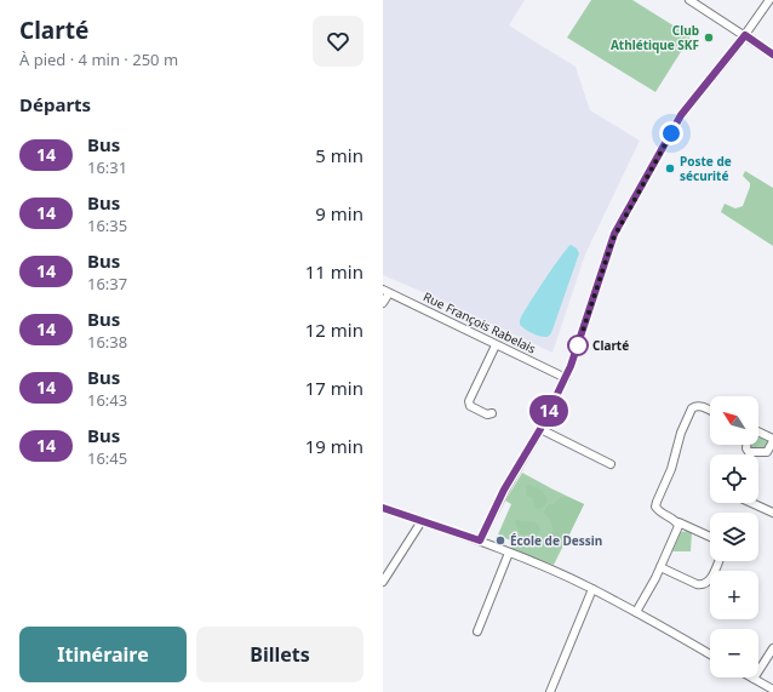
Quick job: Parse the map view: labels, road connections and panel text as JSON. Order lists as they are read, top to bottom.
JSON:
{
  "streets": {
    "street": ["Rue François Rabelais"]
  },
  "places": [
    "Club Athlétique SKF",
    "Poste de sécurité",
    "Clarté",
    "École de Dessin"
  ],
  "lines": ["bus line 14"],
  "north": "top left",
  "page": {
    "heading": [
      ["Clarté", "À pied · 4 min · 250 m"],
      "Départs"
    ],
    "on_map": "14",
    "list": [
      {
        "mark": "14",
        "name": "Bus",
        "note": "16:31",
        "value": "5 min"
      },
      {
        "mark": "14",
        "name": "Bus",
        "note": "16:35",
        "value": "9 min"
      },
      {
        "mark": "14",
        "name": "Bus",
        "note": "16:37",
        "value": "11 min"
      },
      {
        "mark": "14",
        "name": "Bus",
        "note": "16:38",
        "value": "12 min"
      },
      {
        "mark": "14",
        "name": "Bus",
        "note": "16:43",
        "value": "17 min"
      },
      {
        "mark": "14",
        "name": "Bus",
        "note": "16:45",
        "value": "19 min"
      }
    ],
    "map_buttons": ["+", "−"],
    "buttons": ["Itinéraire", "Billets"]
  }
}
